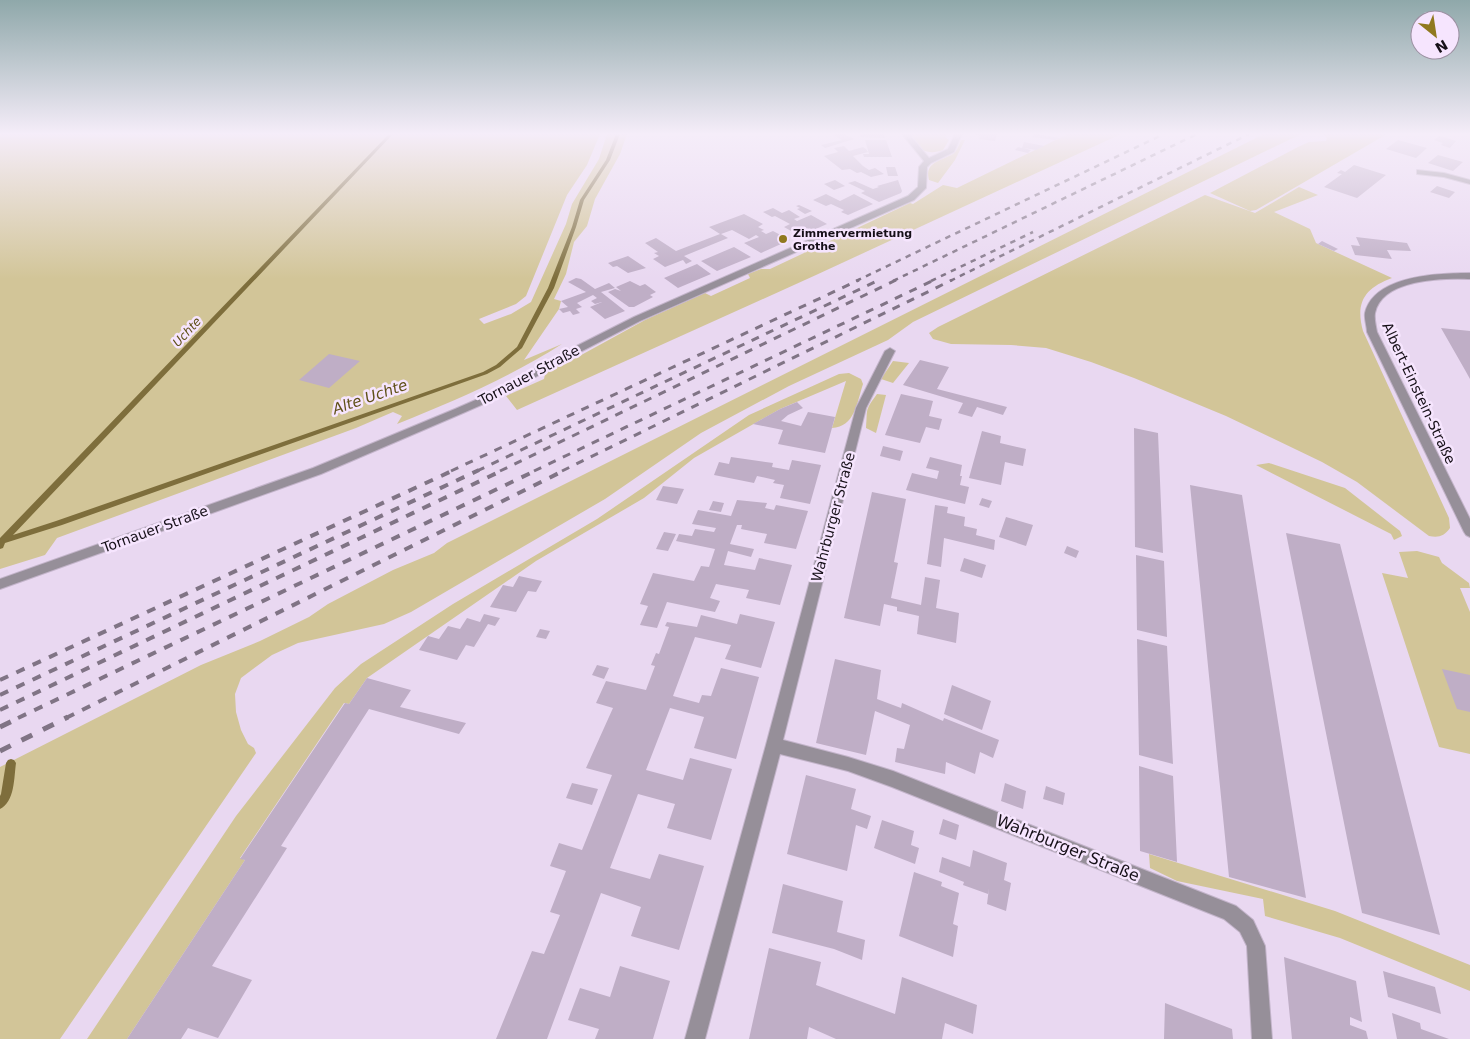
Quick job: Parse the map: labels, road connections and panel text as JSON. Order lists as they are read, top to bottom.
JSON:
{
  "streets": {
    "street": ["Tornauer Straße", "Albert-Einstein-Straße", "Wahrburger Straße"]
  },
  "water": ["Uchte", "Alte Uchte"],
  "places": ["Zimmervermietung Grothe"],
  "north": "bottom right"
}
